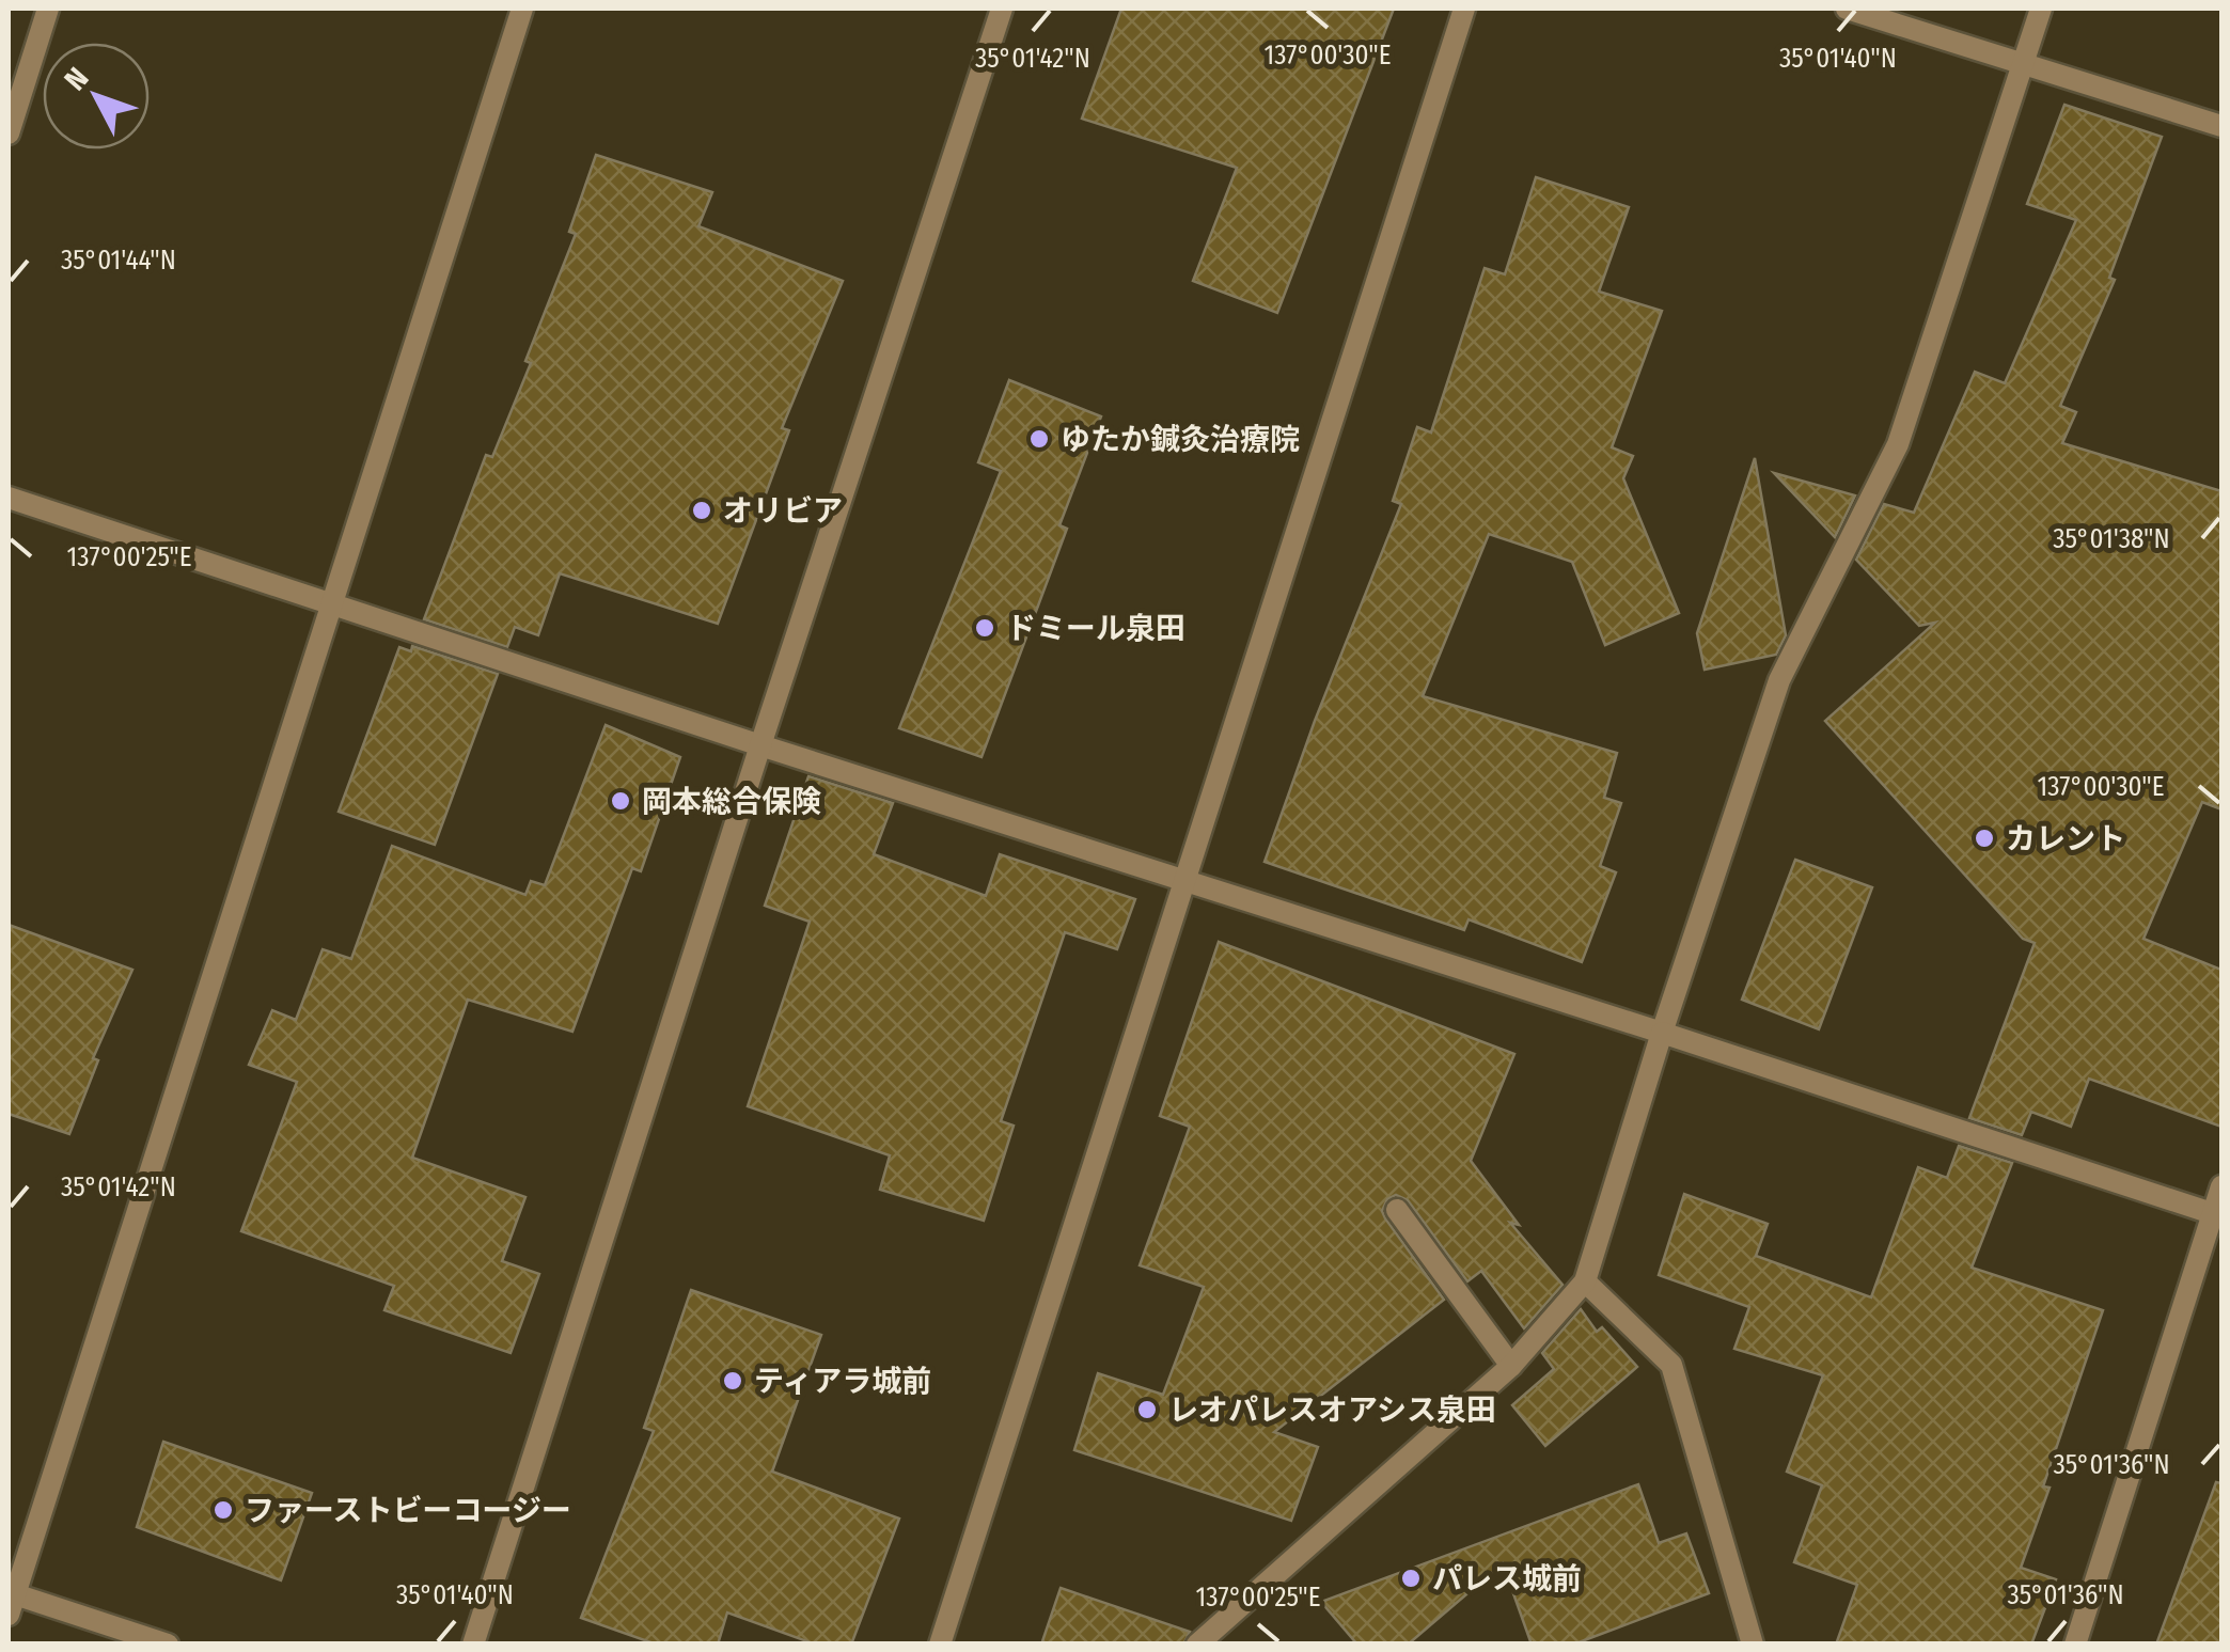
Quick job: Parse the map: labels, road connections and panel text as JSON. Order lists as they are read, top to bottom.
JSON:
{
  "places": [
    "ゆたか鍼灸治療院",
    "オリビア",
    "ドミール泉田",
    "岡本総合保険",
    "カレント",
    "ティアラ城前",
    "レオパレスオアシス泉田",
    "ファーストビーコージー",
    "パレス城前"
  ],
  "north": "top left",
  "coordinates": [
    "137°00'30\"E",
    "35°01'42\"N",
    "35°01'40\"N",
    "35°01'44\"N",
    "35°01'38\"N",
    "137°00'25\"E",
    "35°01'36\"N"
  ]
}
